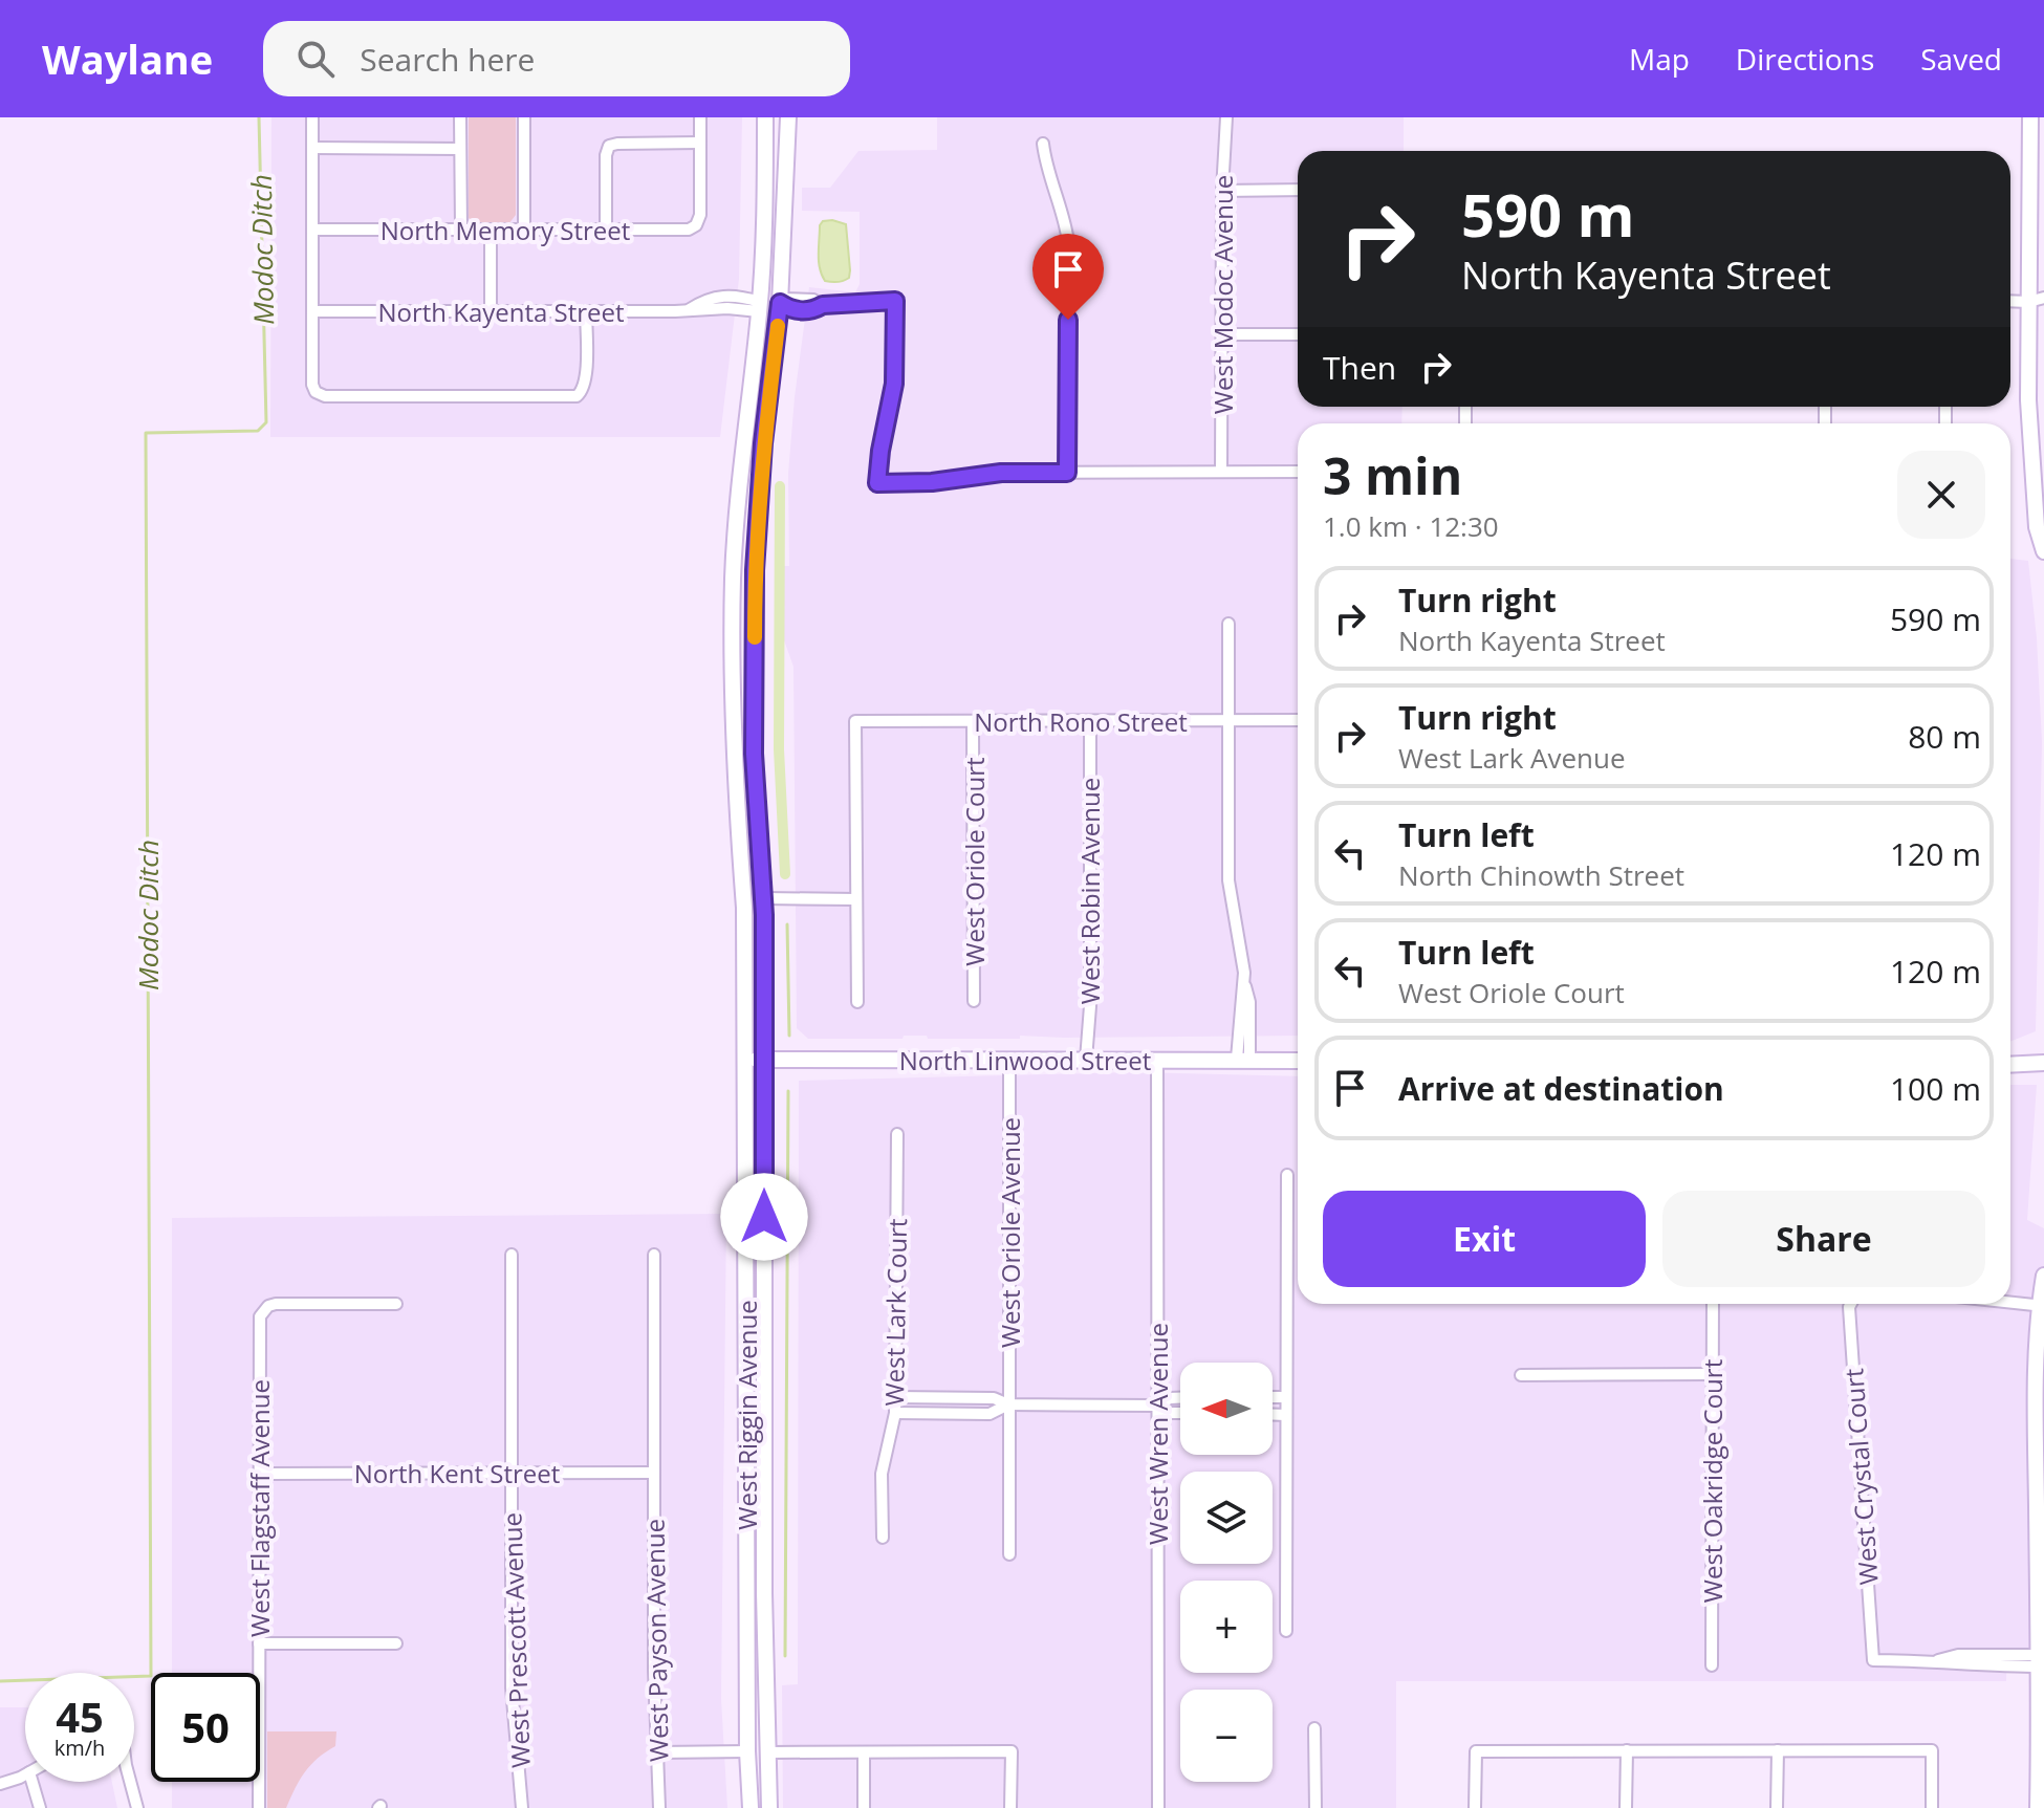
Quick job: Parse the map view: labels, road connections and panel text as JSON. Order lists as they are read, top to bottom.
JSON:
{
  "streets": {
    "main road": ["North Linwood Street", "West Riggin Avenue"],
    "street": [
      "North Memory Street",
      "West Modoc Avenue",
      "North Kayenta Street",
      "North Rono Street",
      "West Oriole Court",
      "West Robin Avenue",
      "West Oriole Avenue",
      "West Lark Court",
      "West Wren Avenue",
      "North Kent Street",
      "West Crystal Court",
      "West Oakridge Court",
      "West Flagstaff Avenue",
      "West Prescott Avenue",
      "West Payson Avenue"
    ]
  },
  "crossings": [
    ["North Kayenta Street", "West Riggin Avenue"],
    ["North Rono Street", "West Oriole Court"],
    ["North Rono Street", "West Robin Avenue"],
    ["West Robin Avenue", "North Linwood Street"],
    ["North Linwood Street", "West Oriole Avenue"],
    ["North Linwood Street", "West Riggin Avenue"],
    ["North Linwood Street", "West Wren Avenue"],
    ["North Kent Street", "West Flagstaff Avenue"],
    ["North Kent Street", "West Prescott Avenue"],
    ["North Kent Street", "West Payson Avenue"]
  ],
  "water": ["Modoc Ditch"],
  "north": "left",
  "page": {
    "header": "Waylane",
    "search": "Search here",
    "nav": ["Map", "Directions", "Saved"],
    "turn": ["590 m", "North Kayenta Street"],
    "then": "Then",
    "heading": ["3 min", "1.0 km · 12:30"],
    "list": [
      {
        "name": "Turn right",
        "note": "North Kayenta Street",
        "value": "590 m"
      },
      {
        "name": "Turn right",
        "note": "West Lark Avenue",
        "value": "80 m"
      },
      {
        "name": "Turn left",
        "note": "North Chinowth Street",
        "value": "120 m"
      },
      {
        "name": "Turn left",
        "note": "West Oriole Court",
        "value": "120 m"
      },
      {
        "name": "Arrive at destination",
        "value": "100 m"
      }
    ],
    "buttons": ["Exit", "Share"],
    "map_buttons": ["+", "−"],
    "speed": "45 km/h",
    "limit": "50"
  }
}
